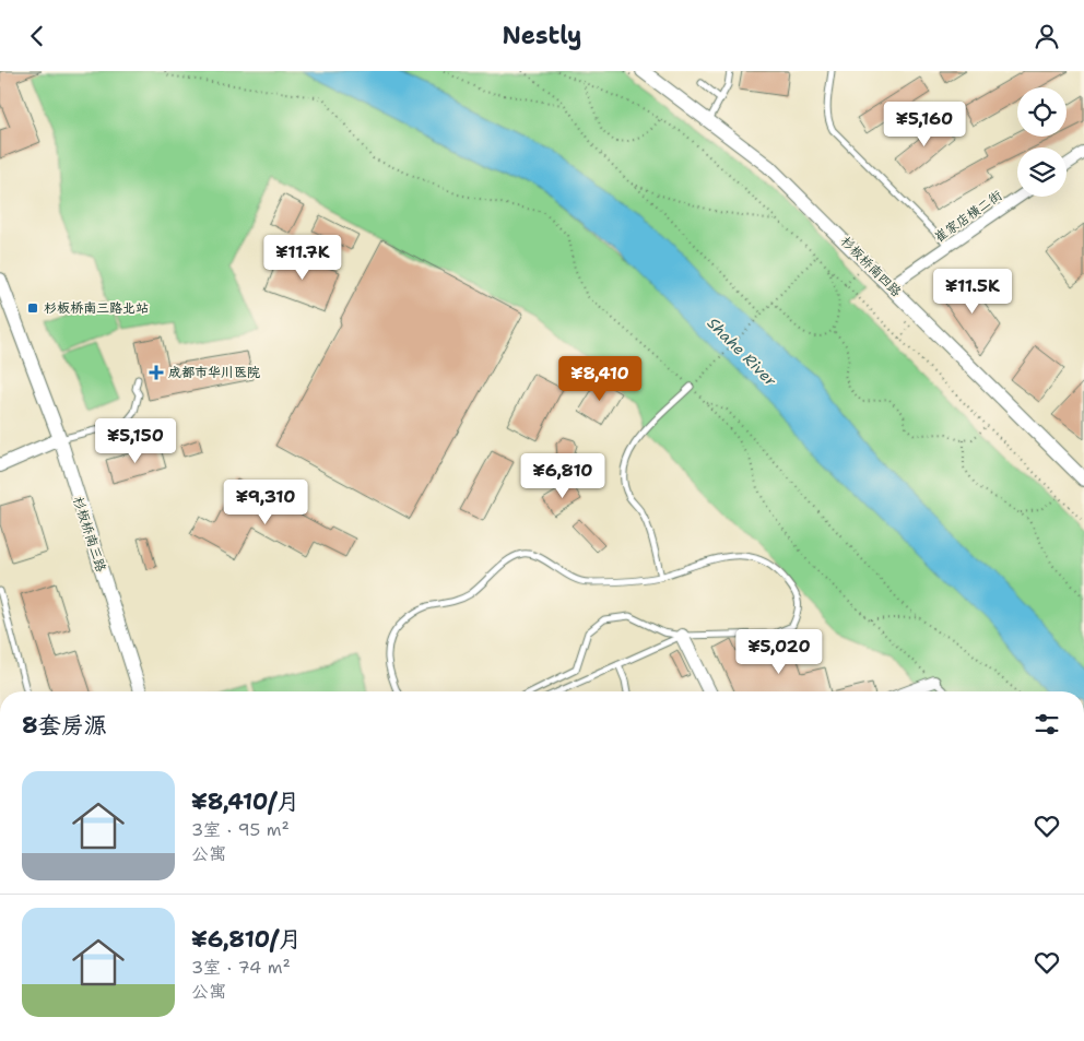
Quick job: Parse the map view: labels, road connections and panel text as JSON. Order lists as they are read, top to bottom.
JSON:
{
  "streets": {
    "street": ["崔家店横二街", "杉板桥南四路", "杉板桥南三路"]
  },
  "crossings": [
    ["崔家店横二街", "杉板桥南四路"]
  ],
  "water": ["Shahe River"],
  "places": {
    "transit": ["杉板桥南三路北站"],
    "health": ["成都市华川医院"]
  },
  "page": {
    "header": "Nestly",
    "price": [
      "¥5,160",
      "¥11.7K",
      "¥11.5K",
      "¥8,410",
      "¥5,150",
      "¥6,810",
      "¥9,310",
      "¥5,020"
    ],
    "heading": "8套房源",
    "list": [
      {
        "name": "¥8,410/月",
        "note": "3室 · 95 m² · 公寓"
      },
      {
        "name": "¥6,810/月",
        "note": "3室 · 74 m² · 公寓"
      }
    ]
  }
}
